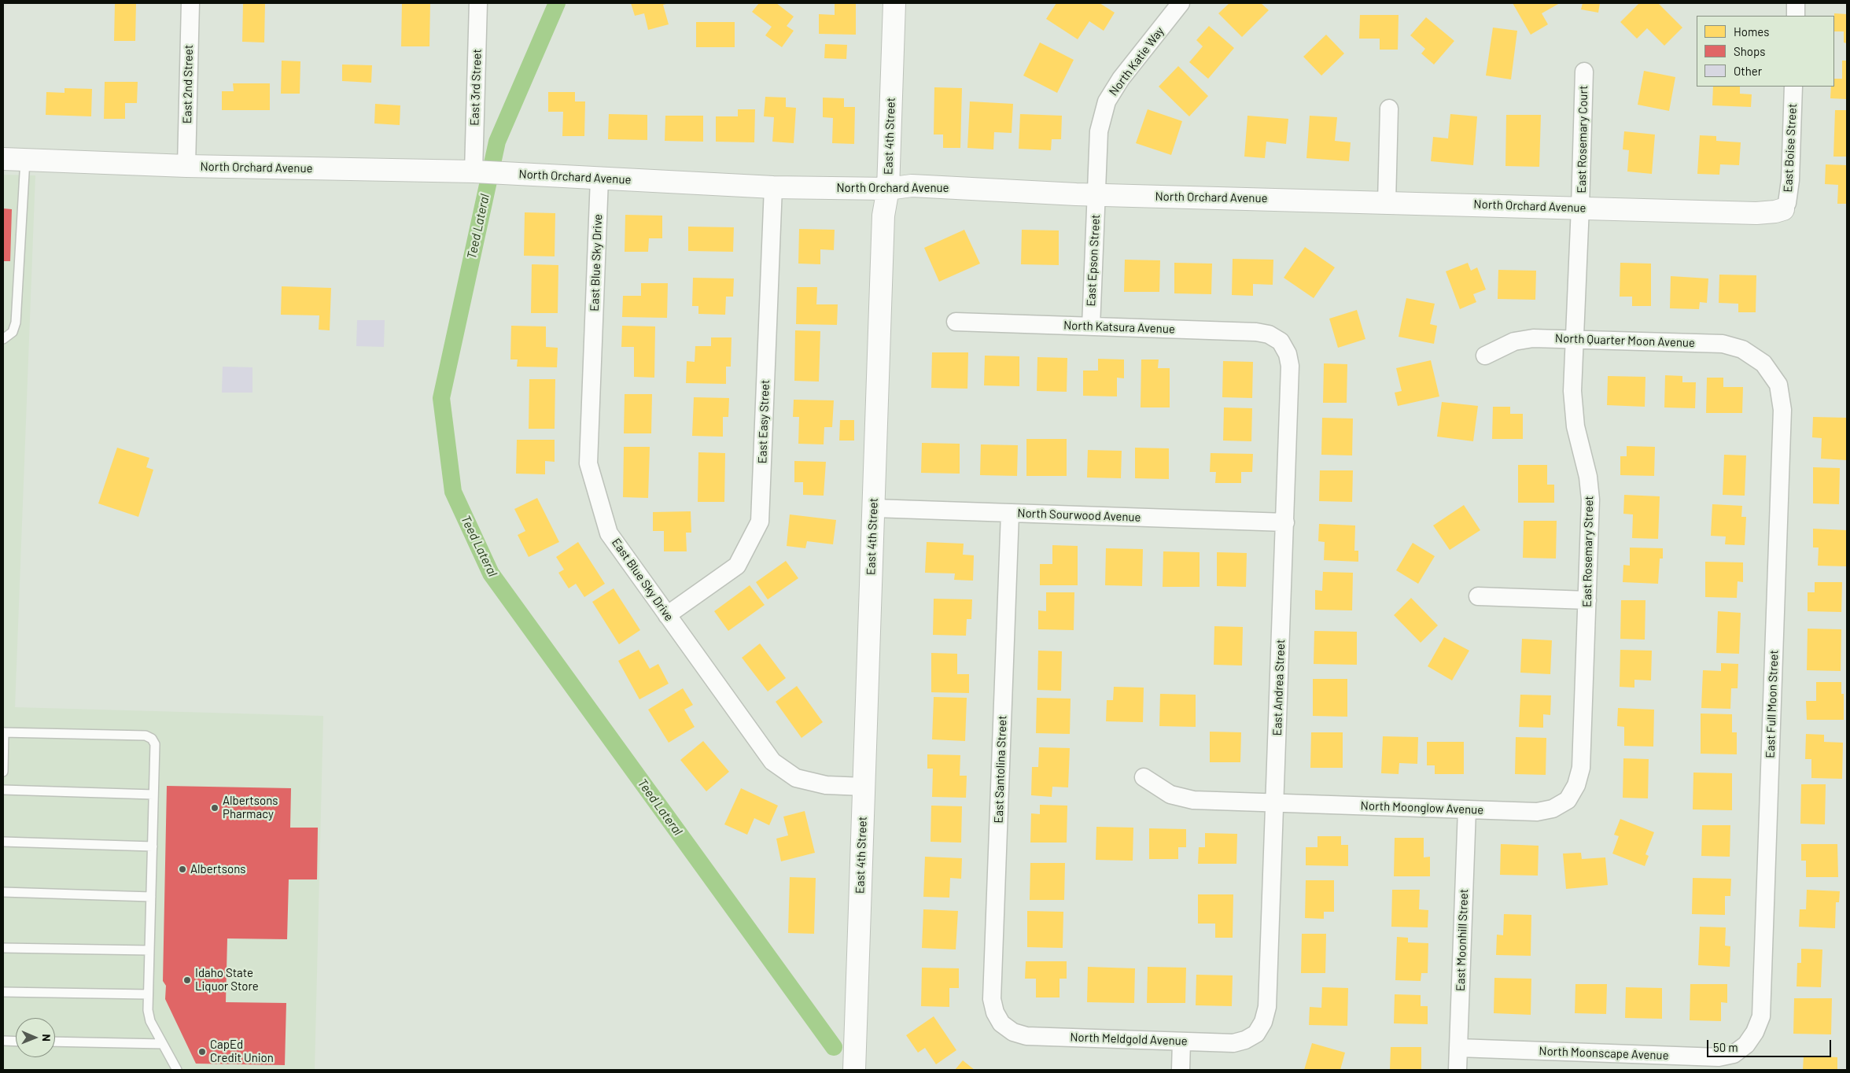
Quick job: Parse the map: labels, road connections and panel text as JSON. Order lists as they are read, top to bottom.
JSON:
{
  "streets": {
    "street": [
      "North Katie Way",
      "East 2nd Street",
      "East 3rd Street",
      "East 4th Street",
      "East Rosemary Court",
      "East Boise Street",
      "North Orchard Avenue",
      "East Epson Street",
      "East Blue Sky Drive",
      "North Katsura Avenue",
      "North Quarter Moon Avenue",
      "East Easy Street",
      "North Sourwood Avenue",
      "East Rosemary Street",
      "East Andrea Street",
      "East Full Moon Street",
      "East Santolina Street",
      "North Moonglow Avenue",
      "East Moonhill Street",
      "North Meldgold Avenue",
      "North Moonscape Avenue"
    ]
  },
  "crossings": [
    ["North Katie Way", "North Orchard Avenue"],
    ["North Katie Way", "East Epson Street"],
    ["East 2nd Street", "North Orchard Avenue"],
    ["East 3rd Street", "North Orchard Avenue"],
    ["East 4th Street", "North Orchard Avenue"],
    ["East 4th Street", "East Blue Sky Drive"],
    ["East 4th Street", "North Sourwood Avenue"],
    ["East Rosemary Court", "North Orchard Avenue"],
    ["East Rosemary Court", "East Rosemary Street"],
    ["East Boise Street", "North Orchard Avenue"],
    ["North Orchard Avenue", "East Epson Street"],
    ["North Orchard Avenue", "East Blue Sky Drive"],
    ["North Orchard Avenue", "East Easy Street"],
    ["North Orchard Avenue", "East Rosemary Street"],
    ["East Epson Street", "North Katsura Avenue"],
    ["East Blue Sky Drive", "East Easy Street"],
    ["North Katsura Avenue", "East Andrea Street"],
    ["North Quarter Moon Avenue", "East Rosemary Street"],
    ["North Quarter Moon Avenue", "East Full Moon Street"],
    ["North Sourwood Avenue", "East Andrea Street"],
    ["North Sourwood Avenue", "East Santolina Street"],
    ["East Rosemary Street", "North Moonglow Avenue"],
    ["East Andrea Street", "North Moonglow Avenue"],
    ["East Andrea Street", "North Meldgold Avenue"],
    ["East Full Moon Street", "North Moonscape Avenue"],
    ["East Santolina Street", "North Meldgold Avenue"],
    ["North Moonglow Avenue", "East Moonhill Street"],
    ["East Moonhill Street", "North Moonscape Avenue"]
  ],
  "water": ["Teed Lateral"],
  "places": [
    "Albertsons Pharmacy",
    "Albertsons",
    "Idaho State Liquor Store",
    "CapEd Credit Union"
  ],
  "legend": ["Homes", "Shops", "Other"],
  "scale_bar": "50 m",
  "north": "right"
}
